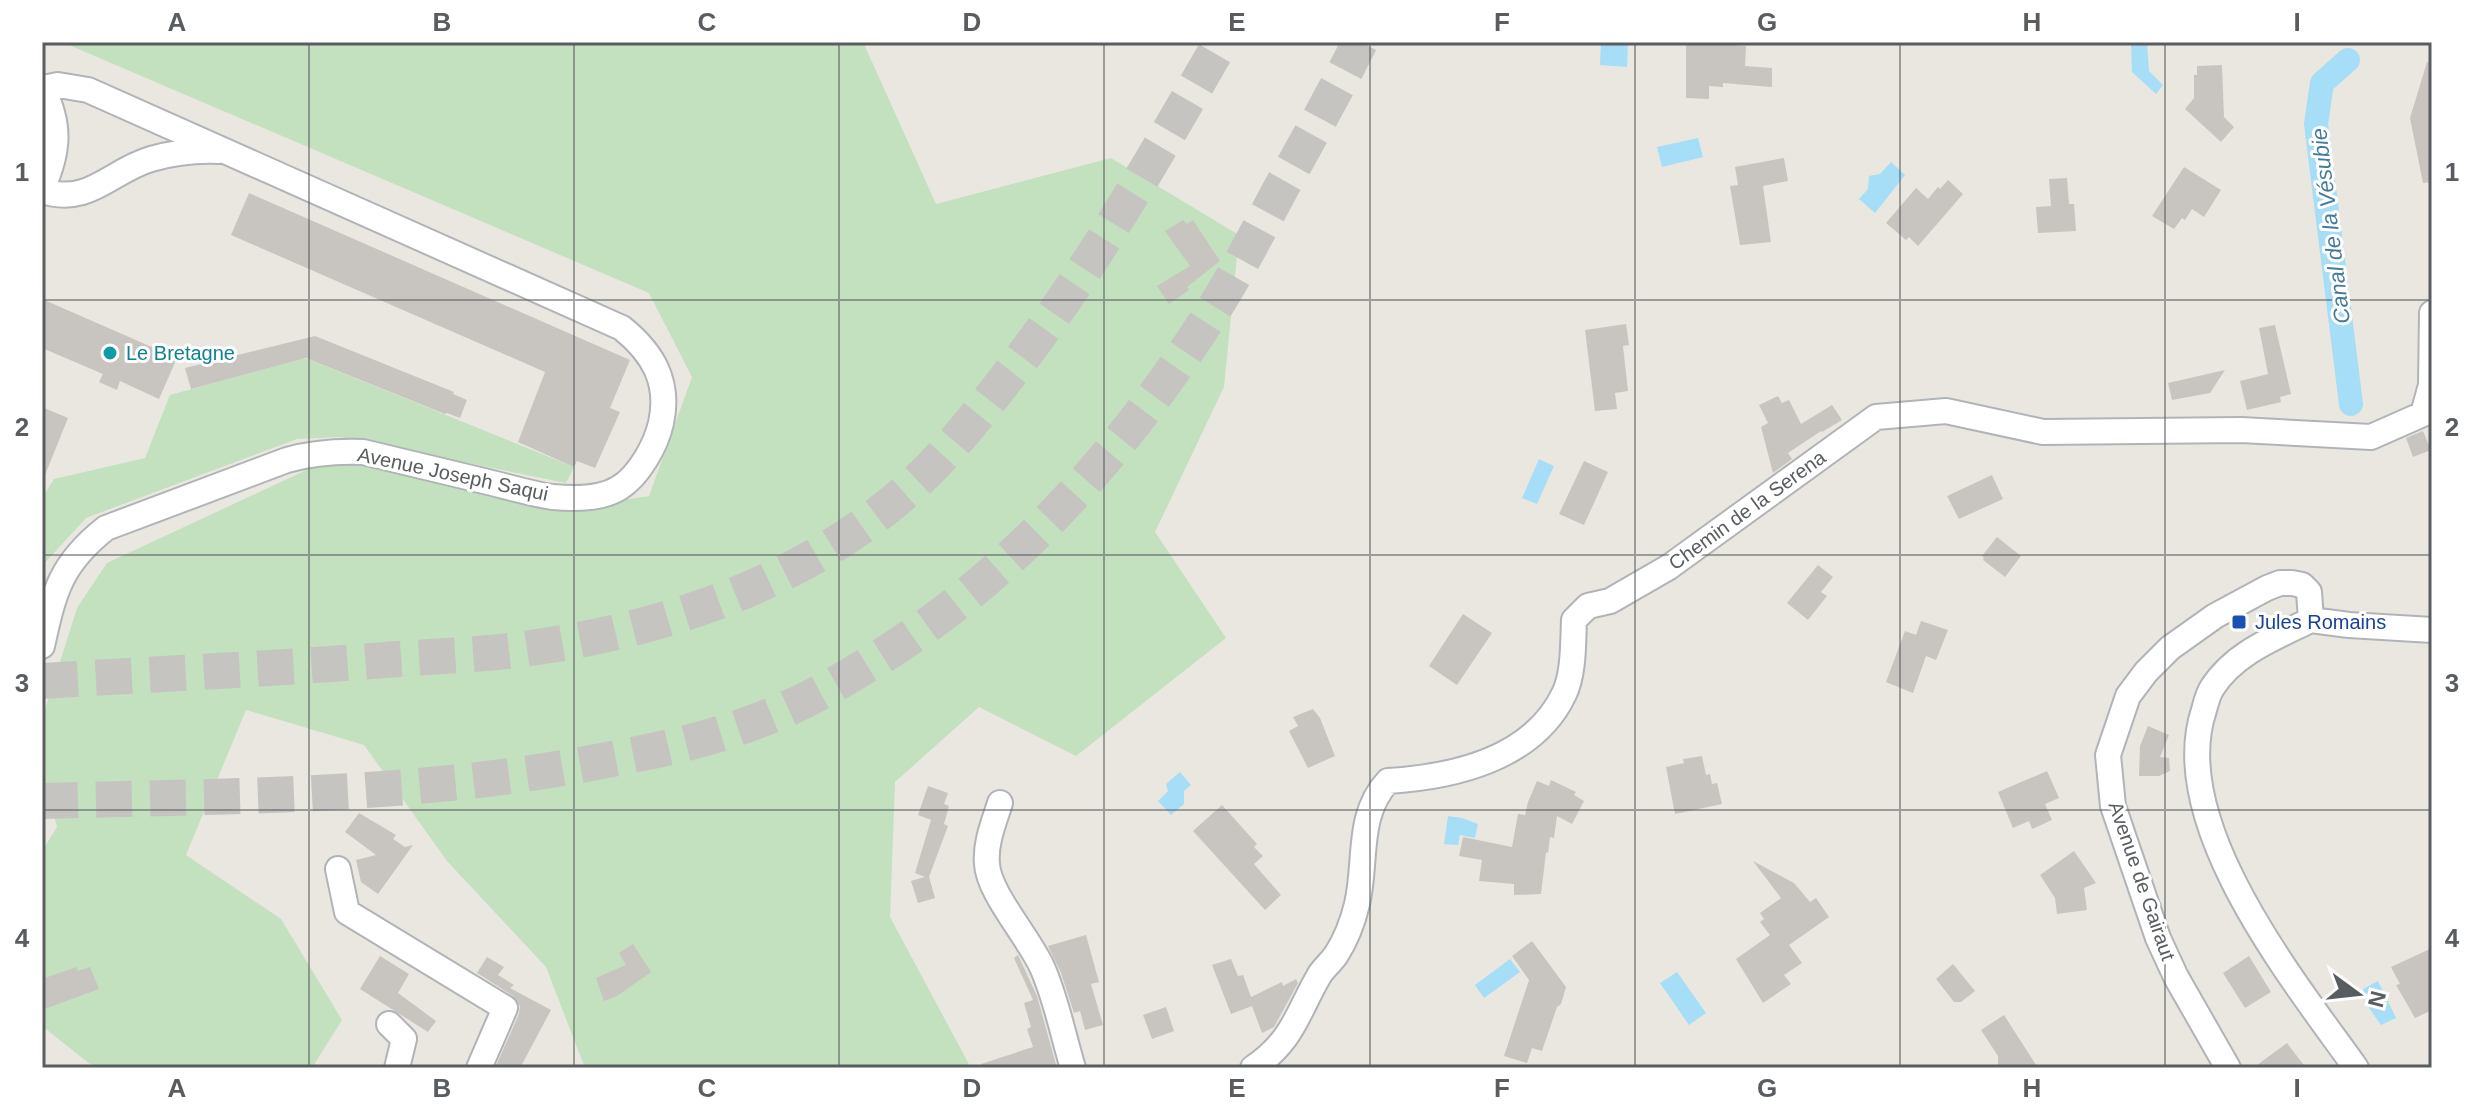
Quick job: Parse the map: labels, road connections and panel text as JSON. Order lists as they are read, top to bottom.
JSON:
{
  "streets": {
    "street": ["Avenue Joseph Saqui", "Chemin de la Serena", "Avenue de Gairaut"]
  },
  "water": ["Canal de la Vésubie"],
  "places": {
    "other": ["Le Bretagne"],
    "transit": ["Jules Romains"]
  },
  "north": "right",
  "grid": {
    "columns": [
      "A",
      "B",
      "C",
      "D",
      "E",
      "F",
      "G",
      "H",
      "I"
    ],
    "rows": [
      "1",
      "2",
      "3",
      "4"
    ]
  }
}
